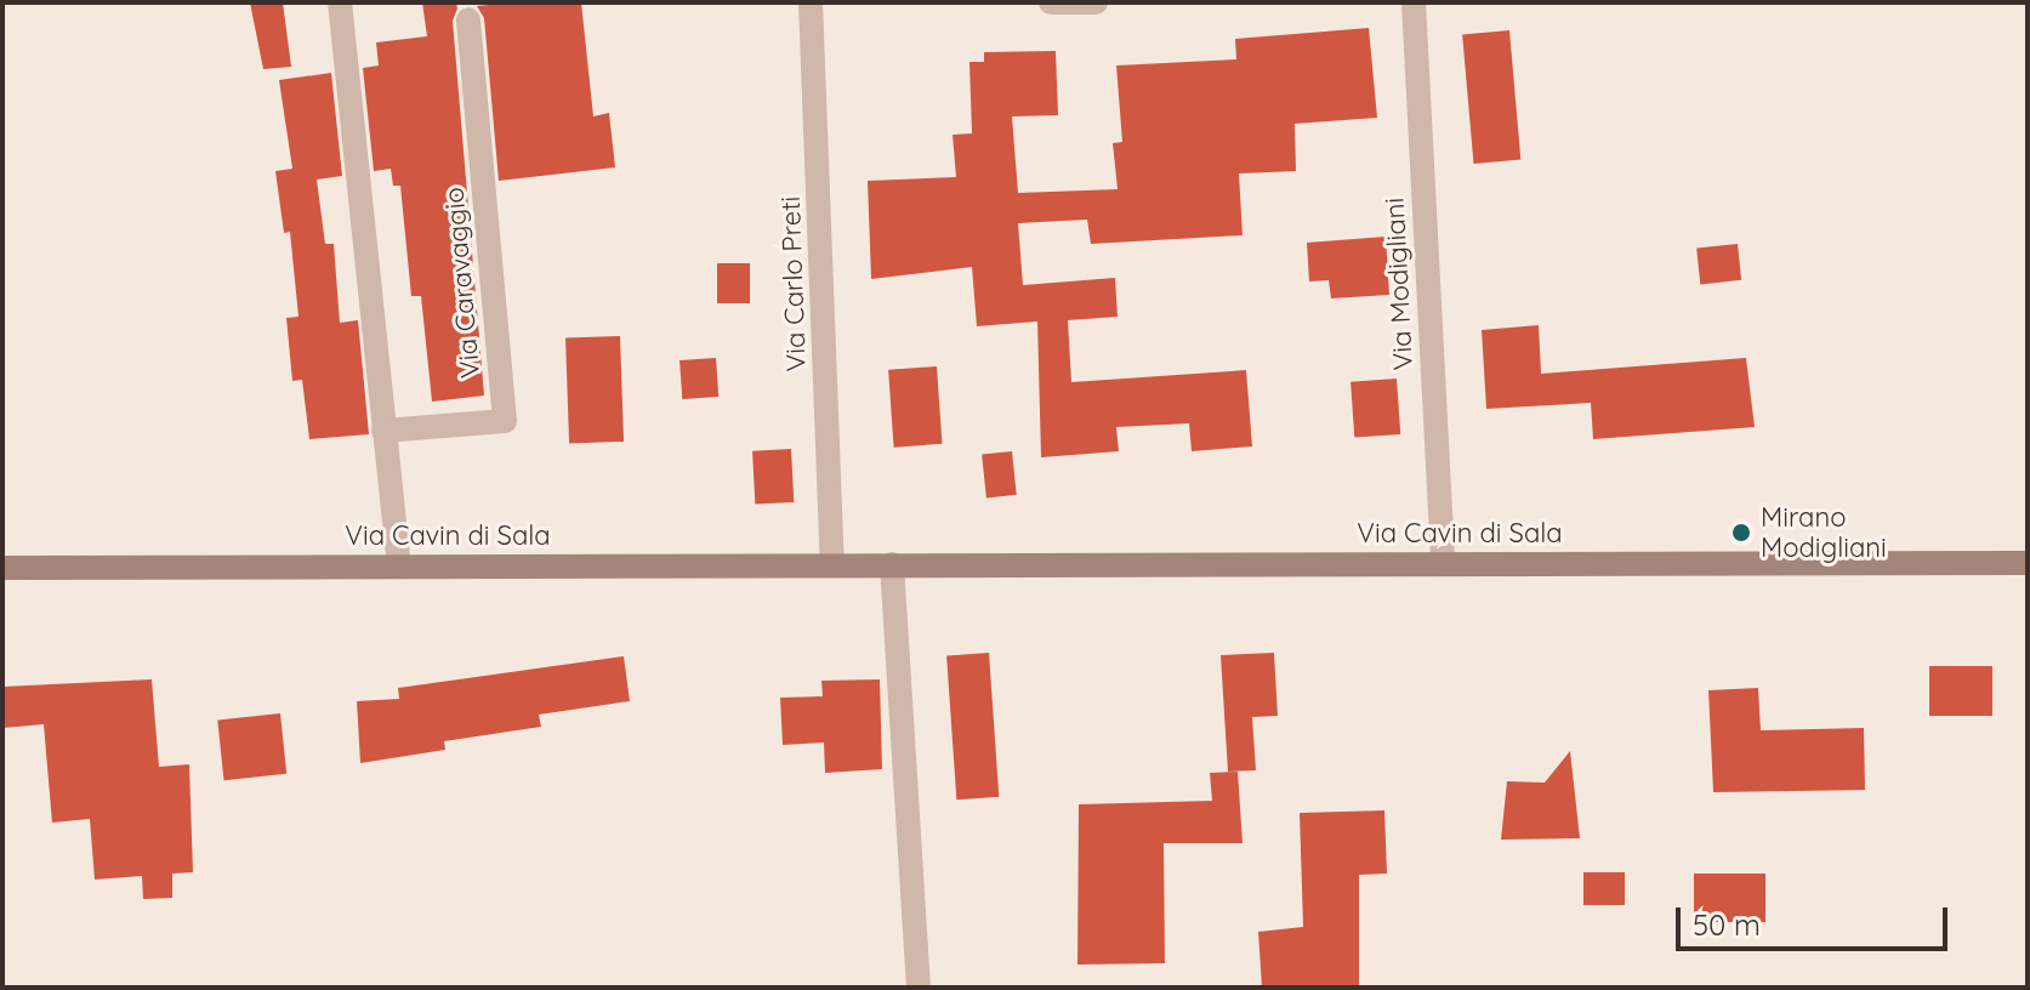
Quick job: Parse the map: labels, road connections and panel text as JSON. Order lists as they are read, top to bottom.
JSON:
{
  "streets": {
    "main road": ["Via Cavin di Sala"],
    "street": ["Via Caravaggio", "Via Carlo Preti", "Via Modigliani"]
  },
  "crossings": [
    ["Via Carlo Preti", "Via Cavin di Sala"],
    ["Via Modigliani", "Via Cavin di Sala"]
  ],
  "places": ["Mirano Modigliani"],
  "scale_bar": "50 m"
}
